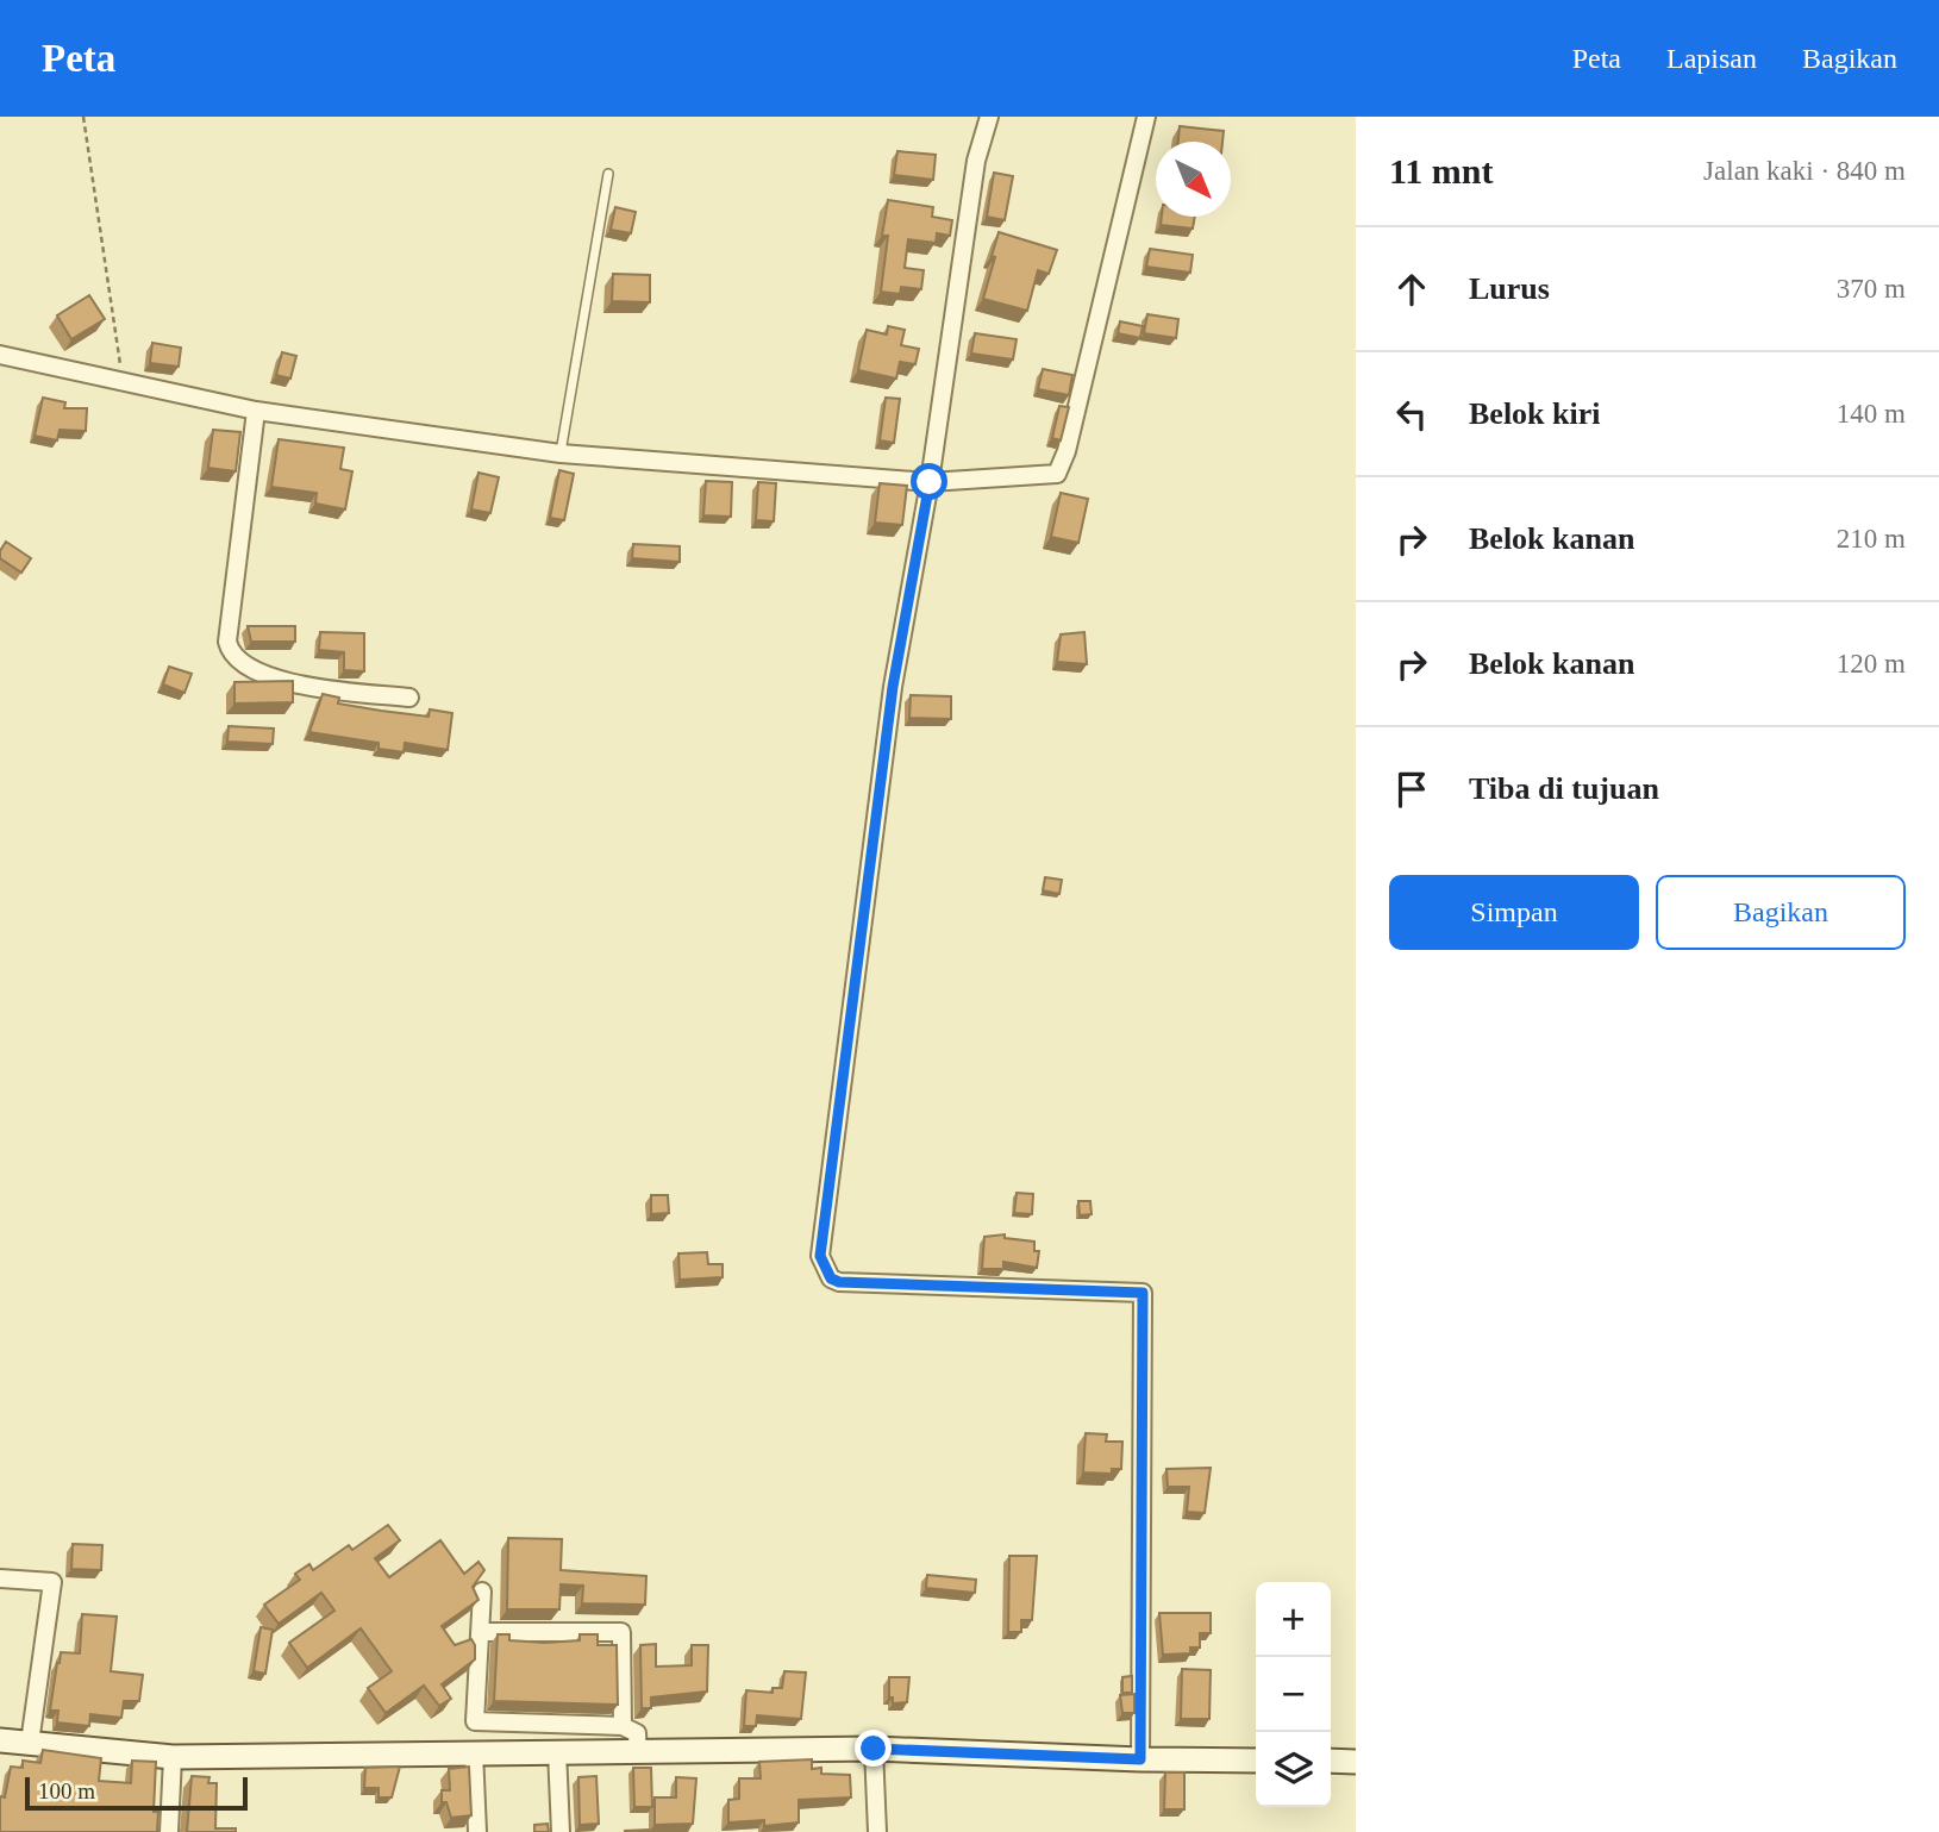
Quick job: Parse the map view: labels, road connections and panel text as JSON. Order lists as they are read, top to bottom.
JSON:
{
  "scale_bar": "100 m",
  "north": "bottom right",
  "page": {
    "header": "Peta",
    "nav": ["Peta", "Lapisan", "Bagikan"],
    "heading": ["11 mnt", "Jalan kaki · 840 m"],
    "list": [
      ["Lurus", "370 m"],
      ["Belok kiri", "140 m"],
      ["Belok kanan", "210 m"],
      ["Belok kanan", "120 m"],
      "Tiba di tujuan"
    ],
    "buttons": ["Simpan", "Bagikan"],
    "map_buttons": ["+", "−"],
    "scale": "100 m"
  }
}
